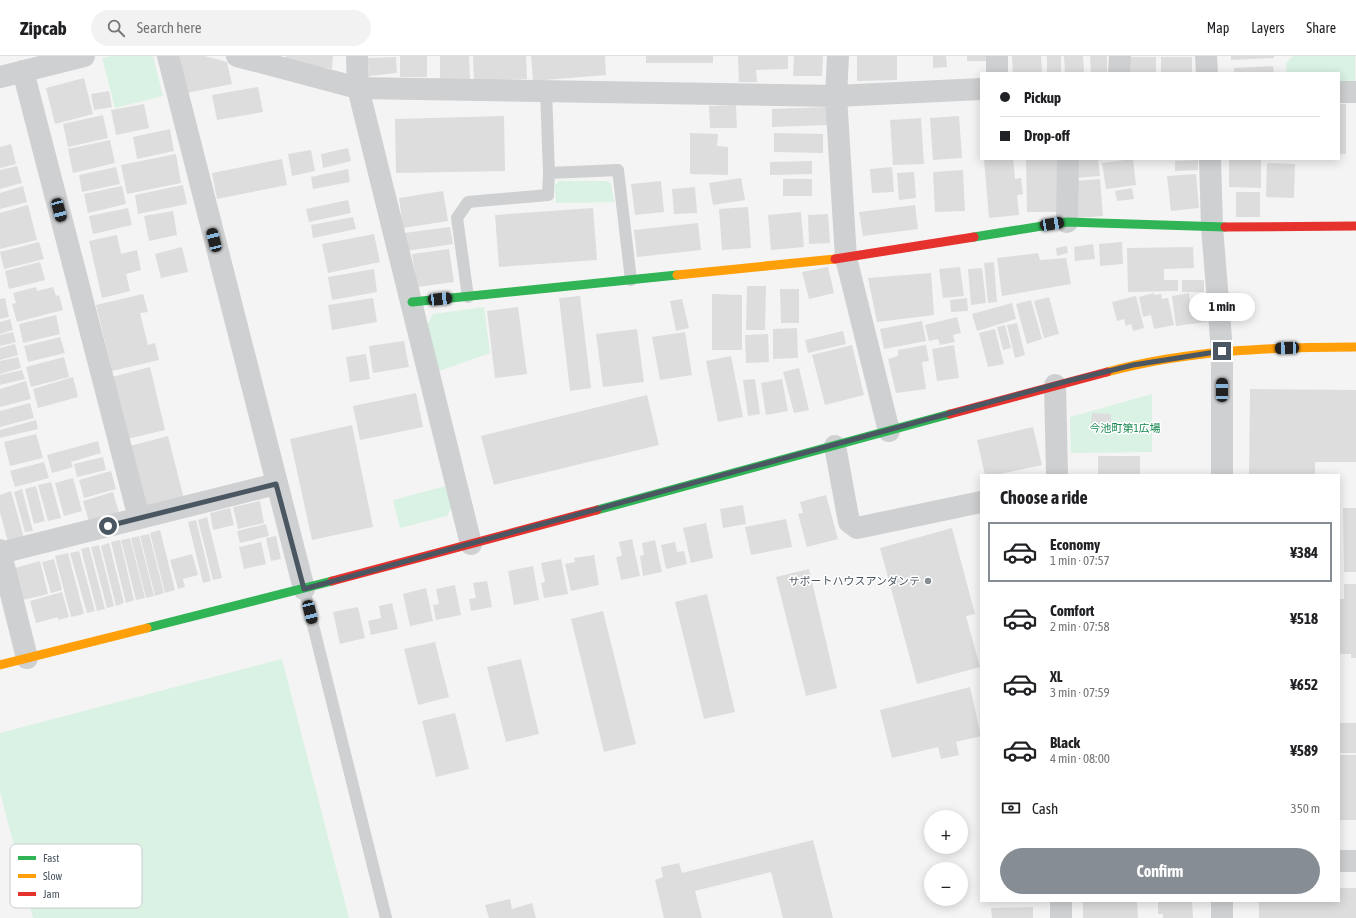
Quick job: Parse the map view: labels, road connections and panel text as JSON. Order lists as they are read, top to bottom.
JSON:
{
  "parks": ["今池町第1広場"],
  "places": ["サポートハウスアンダンテ"],
  "legend": ["Fast", "Slow", "Jam"],
  "page": {
    "header": "Zipcab",
    "search": "Search here",
    "nav": ["Map", "Layers", "Share"],
    "banner": ["Pickup", "Drop-off"],
    "bubble": "1 min",
    "heading": "Choose a ride",
    "list": [
      {
        "name": "Economy",
        "note": "1 min · 07:57",
        "value": "¥384"
      },
      {
        "name": "Comfort",
        "note": "2 min · 07:58",
        "value": "¥518"
      },
      {
        "name": "XL",
        "note": "3 min · 07:59",
        "value": "¥652"
      },
      {
        "name": "Black",
        "note": "4 min · 08:00",
        "value": "¥589"
      }
    ],
    "pay": ["Cash", "350 m"],
    "map_buttons": ["+", "−"],
    "buttons": "Confirm"
  }
}
